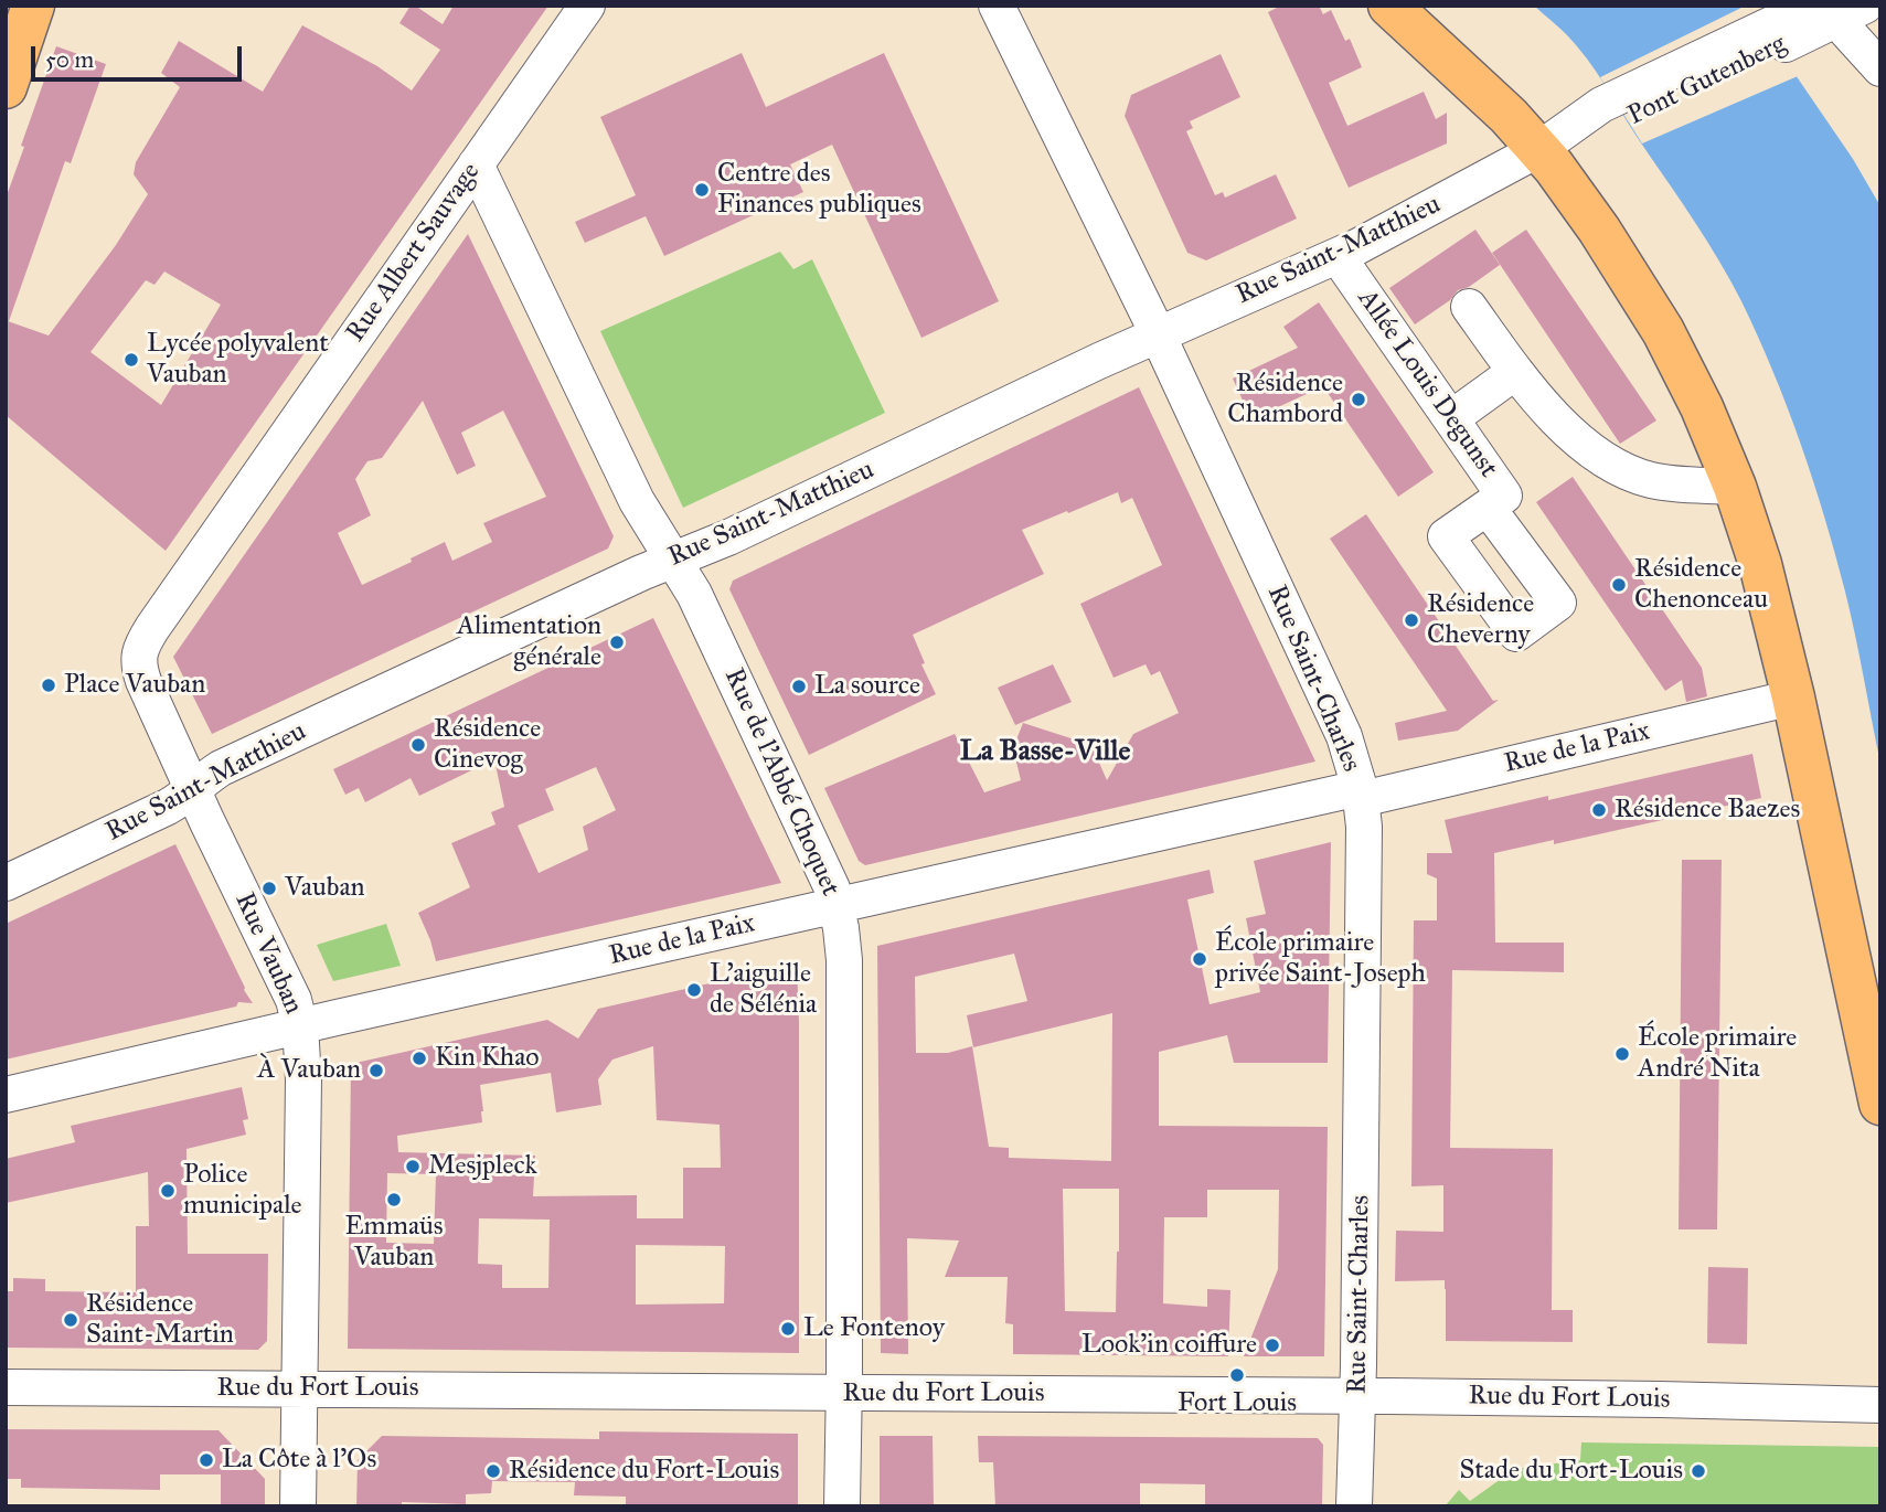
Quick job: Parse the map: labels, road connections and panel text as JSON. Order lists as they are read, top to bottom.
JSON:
{
  "streets": {
    "street": [
      "Pont Gutenberg",
      "Rue Saint-Matthieu",
      "Rue Albert Sauvage",
      "Allée Louis Degunst",
      "Rue Saint-Charles",
      "Rue de la Paix",
      "Rue de l'Abbé Choquet",
      "Rue Vauban",
      "Rue du Fort Louis"
    ]
  },
  "crossings": [
    ["Pont Gutenberg", "Rue Saint-Matthieu"],
    ["Rue Saint-Matthieu", "Allée Louis Degunst"],
    ["Rue Saint-Matthieu", "Rue Saint-Charles"],
    ["Rue Saint-Matthieu", "Rue de l'Abbé Choquet"],
    ["Rue Saint-Matthieu", "Rue Vauban"],
    ["Rue Albert Sauvage", "Rue de l'Abbé Choquet"],
    ["Rue Albert Sauvage", "Rue Vauban"],
    ["Rue Saint-Charles", "Rue de la Paix"],
    ["Rue Saint-Charles", "Rue du Fort Louis"],
    ["Rue de la Paix", "Rue de l'Abbé Choquet"],
    ["Rue de la Paix", "Rue Vauban"],
    ["Rue de l'Abbé Choquet", "Rue du Fort Louis"],
    ["Rue Vauban", "Rue du Fort Louis"]
  ],
  "districts": ["La Basse-Ville"],
  "places": [
    "Centre des Finances publiques",
    "Lycée polyvalent Vauban",
    "Résidence Chambord",
    "Résidence Chenonceau",
    "Résidence Cheverny",
    "Alimentation générale",
    "Place Vauban",
    "La source",
    "Résidence Cinevog",
    "Résidence Baezes",
    "Vauban",
    "École primaire privée Saint-Joseph",
    "L'aiguille de Sélénia",
    "École primaire André Nita",
    "Kin Khao",
    "À Vauban",
    "Mesjpleck",
    "Police municipale",
    "Emmaüs Vauban",
    "Résidence Saint-Martin",
    "Le Fontenoy",
    "Look'in coiffure",
    "Fort Louis",
    "La Côte à l'Os",
    "Résidence du Fort-Louis",
    "Stade du Fort-Louis"
  ],
  "scale_bar": "50 m"
}
